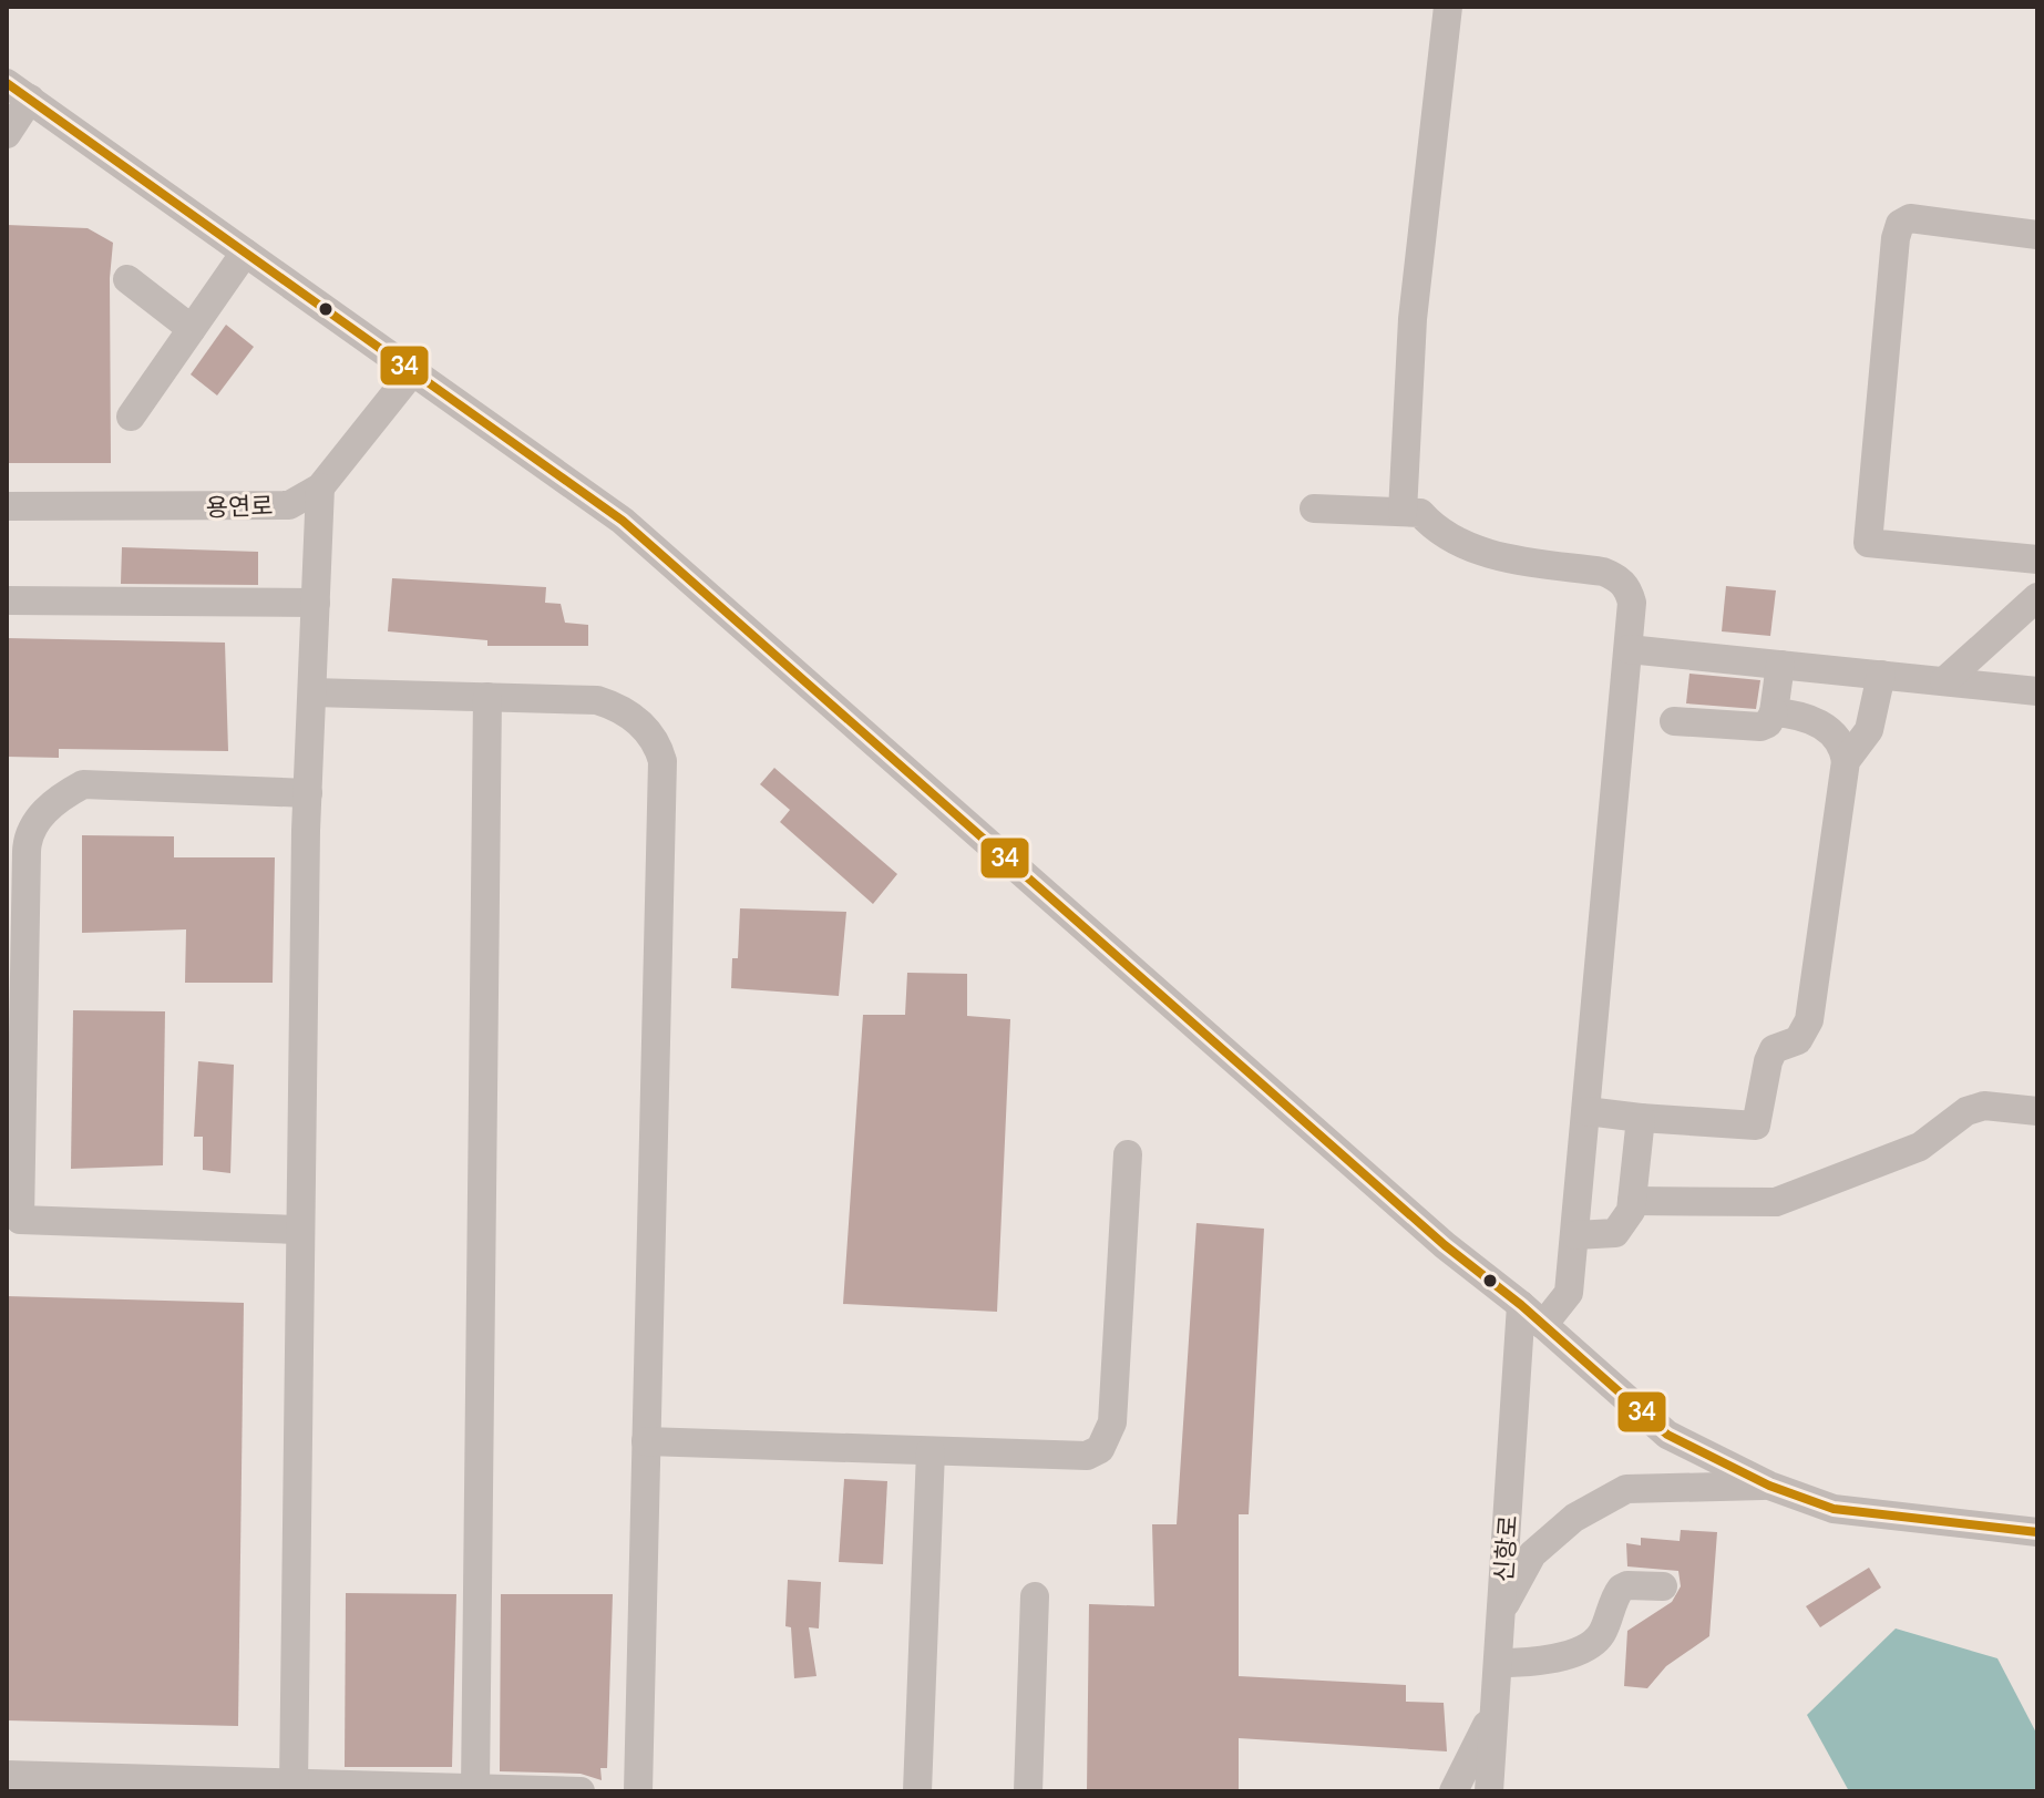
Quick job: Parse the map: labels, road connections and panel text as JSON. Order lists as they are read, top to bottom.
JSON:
{
  "streets": {
    "street": ["용연로", "신항로"]
  },
  "lines": ["transit line 34"]
}
